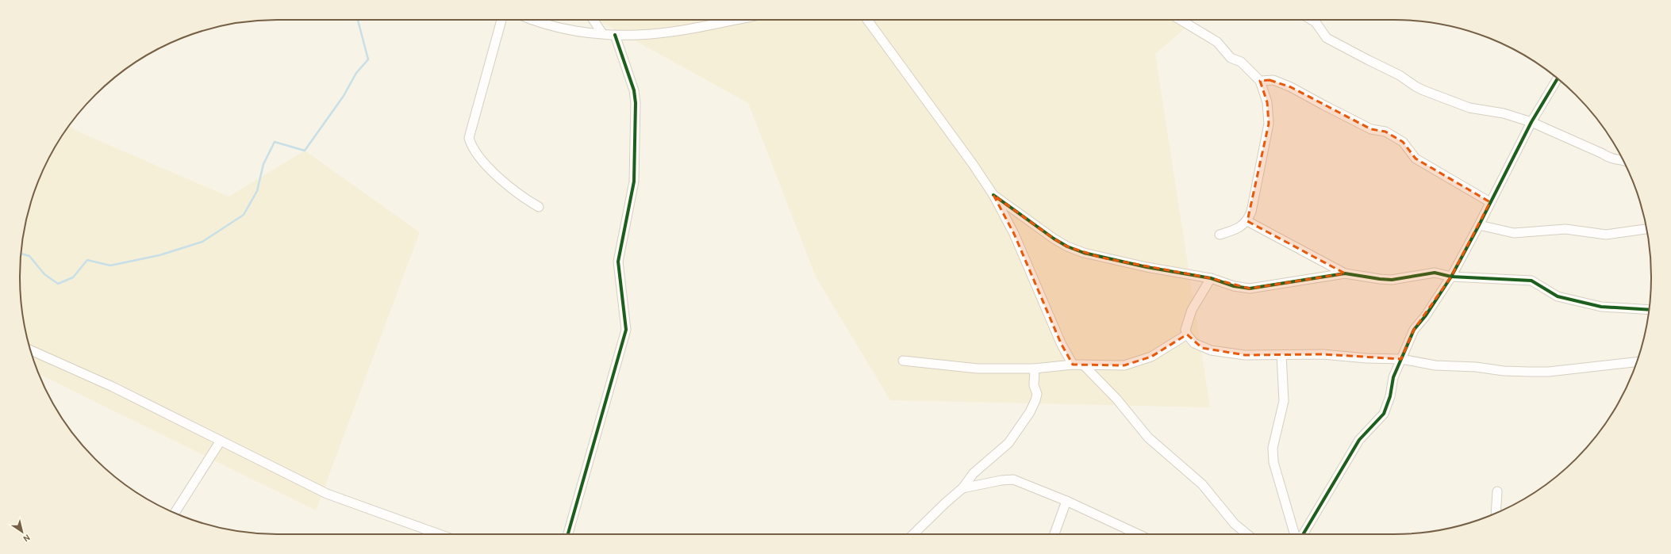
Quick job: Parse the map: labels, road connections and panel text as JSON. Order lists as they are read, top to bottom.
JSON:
{
  "north": "bottom right"
}
